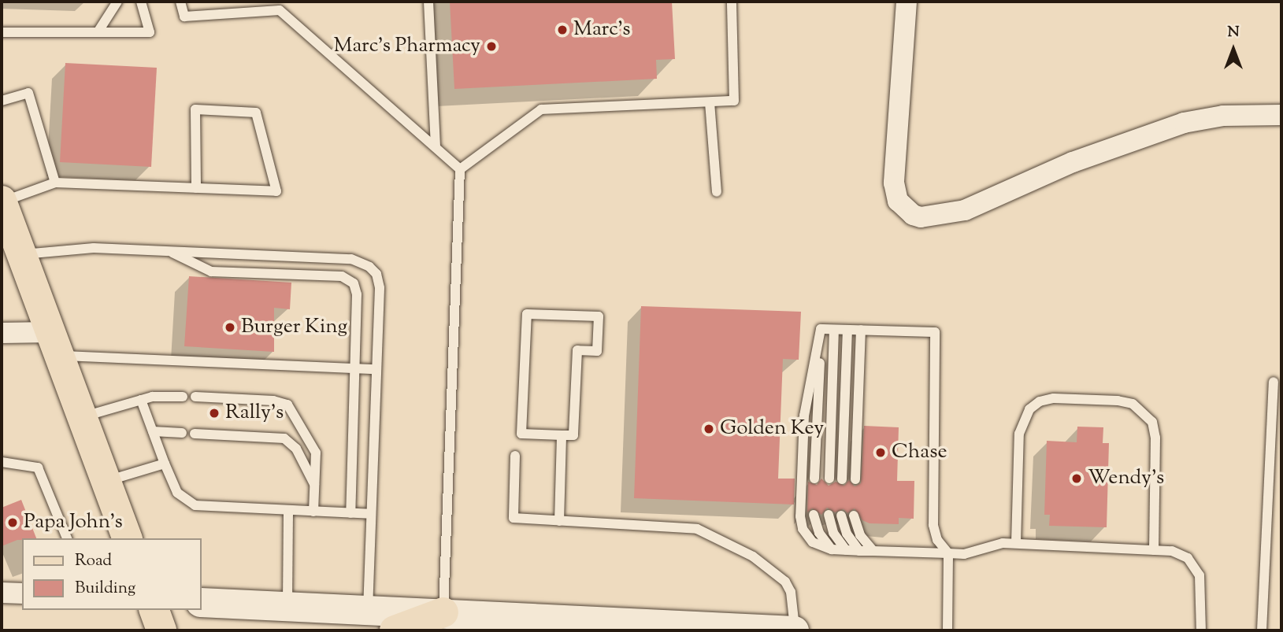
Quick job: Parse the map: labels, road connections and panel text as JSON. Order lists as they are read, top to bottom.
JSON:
{
  "places": [
    "Marc's",
    "Marc's Pharmacy",
    "Burger King",
    "Rally's",
    "Golden Key",
    "Chase",
    "Wendy's",
    "Papa John's"
  ],
  "legend": ["Road", "Building"],
  "north": "top"
}
